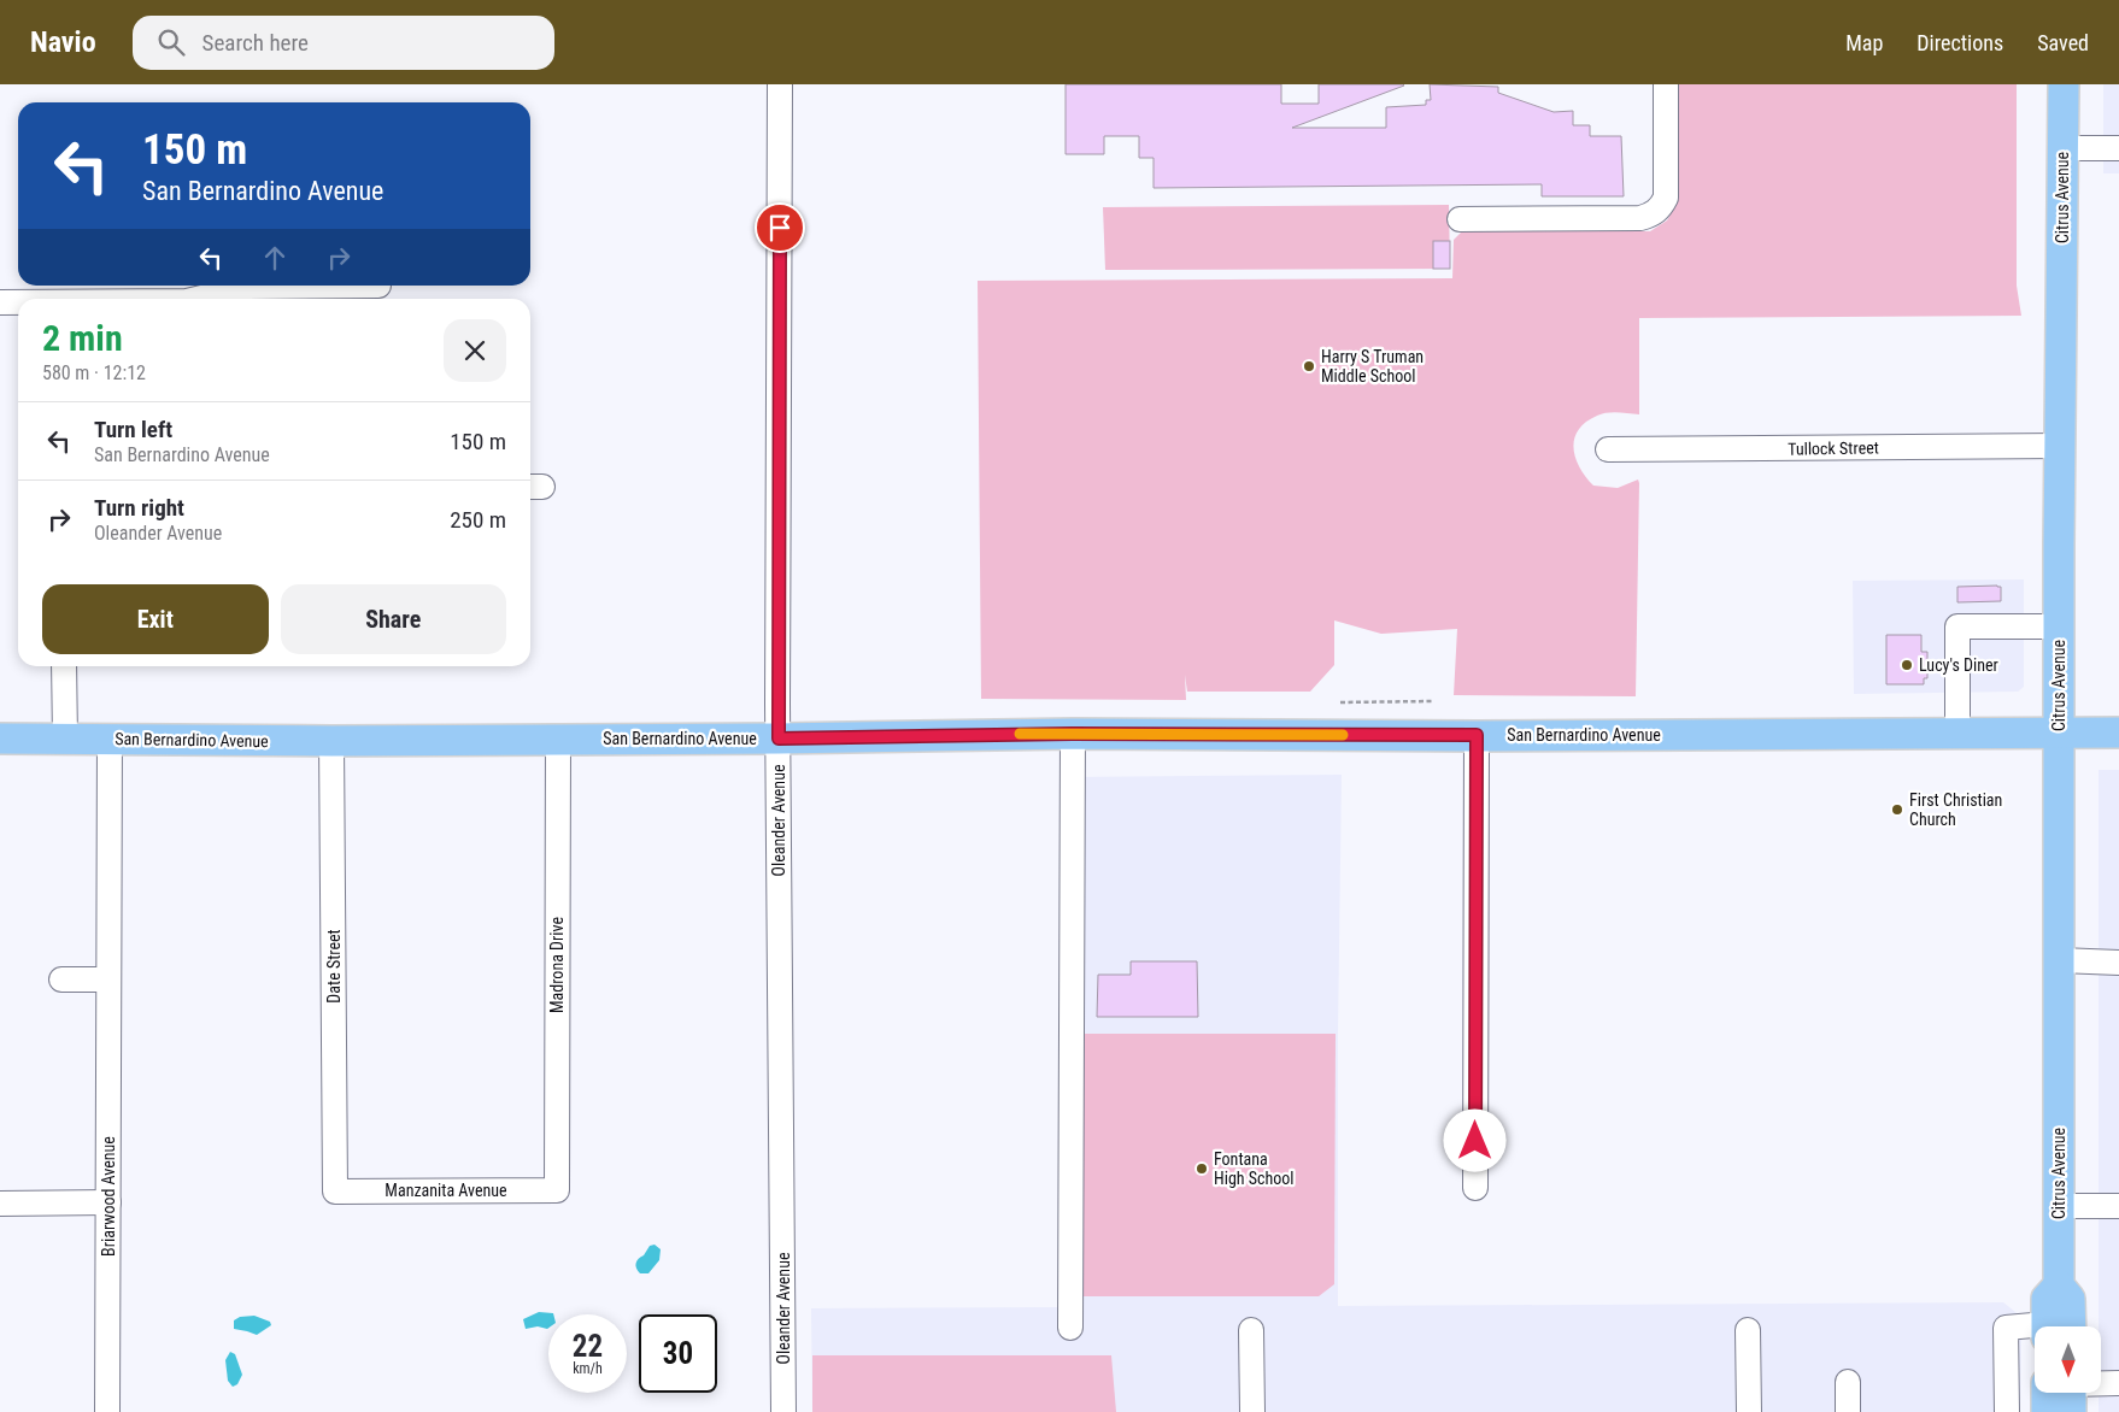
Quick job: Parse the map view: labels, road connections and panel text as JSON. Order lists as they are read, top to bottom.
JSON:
{
  "streets": {
    "main road": ["Citrus Avenue", "San Bernardino Avenue"],
    "street": [
      "Tullock Street",
      "Oleander Avenue",
      "Madrona Drive",
      "Date Street",
      "Manzanita Avenue",
      "Briarwood Avenue"
    ]
  },
  "crossings": [
    ["Citrus Avenue", "Tullock Street"],
    ["Citrus Avenue", "San Bernardino Avenue"],
    ["San Bernardino Avenue", "Oleander Avenue"],
    ["San Bernardino Avenue", "Madrona Drive"],
    ["San Bernardino Avenue", "Date Street"],
    ["San Bernardino Avenue", "Briarwood Avenue"],
    ["Madrona Drive", "Manzanita Avenue"],
    ["Date Street", "Manzanita Avenue"]
  ],
  "places": [
    "Harry S Truman Middle School",
    "Lucy's Diner",
    "First Christian Church",
    "Fontana High School"
  ],
  "north": "bottom",
  "page": {
    "header": "Navio",
    "search": "Search here",
    "nav": ["Map", "Directions", "Saved"],
    "turn": ["150 m", "San Bernardino Avenue"],
    "heading": ["2 min", "580 m · 12:12"],
    "list": [
      {
        "name": "Turn left",
        "note": "San Bernardino Avenue",
        "value": "150 m"
      },
      {
        "name": "Turn right",
        "note": "Oleander Avenue",
        "value": "250 m"
      }
    ],
    "buttons": ["Exit", "Share"],
    "speed": "22 km/h",
    "limit": "30"
  }
}
